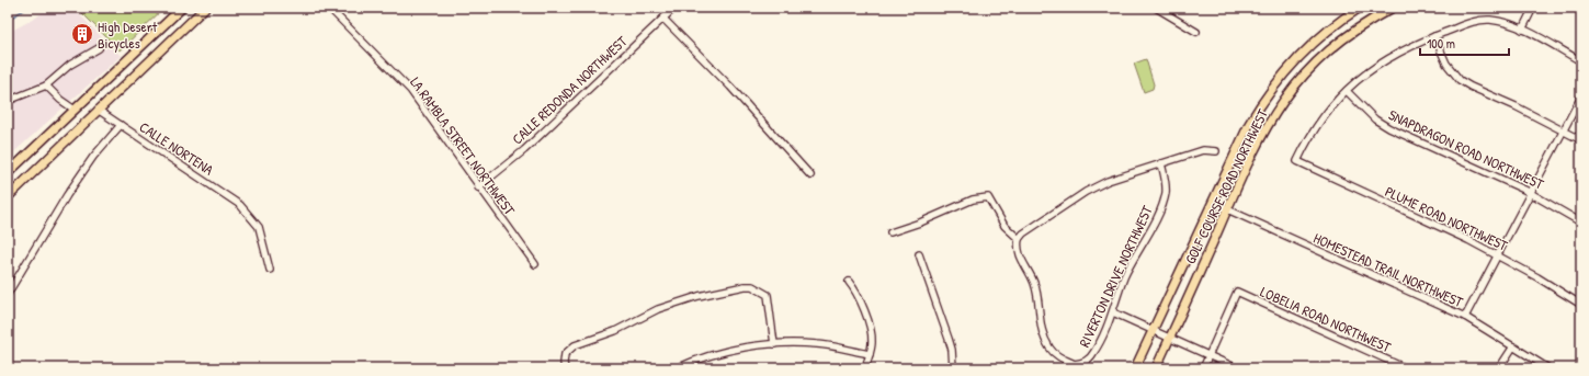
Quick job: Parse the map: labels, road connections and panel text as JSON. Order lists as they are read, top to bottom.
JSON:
{
  "streets": {
    "main road": ["GOLF COURSE ROAD NORTHWEST"],
    "street": [
      "CALLE REDONDA NORTHWEST",
      "LA RAMBLA STREET NORTHWEST",
      "CALLE NORTENA",
      "SNAPDRAGON ROAD NORTHWEST",
      "PLUME ROAD NORTHWEST",
      "HOMESTEAD TRAIL NORTHWEST",
      "RIVERTON DRIVE NORTHWEST",
      "LOBELIA ROAD NORTHWEST"
    ]
  },
  "crossings": [
    ["CALLE REDONDA NORTHWEST", "LA RAMBLA STREET NORTHWEST"],
    ["SNAPDRAGON ROAD NORTHWEST", "PLUME ROAD NORTHWEST"],
    ["GOLF COURSE ROAD NORTHWEST", "HOMESTEAD TRAIL NORTHWEST"]
  ],
  "places": {
    "building": ["High Desert Bicycles"]
  },
  "scale_bar": "100 m"
}
